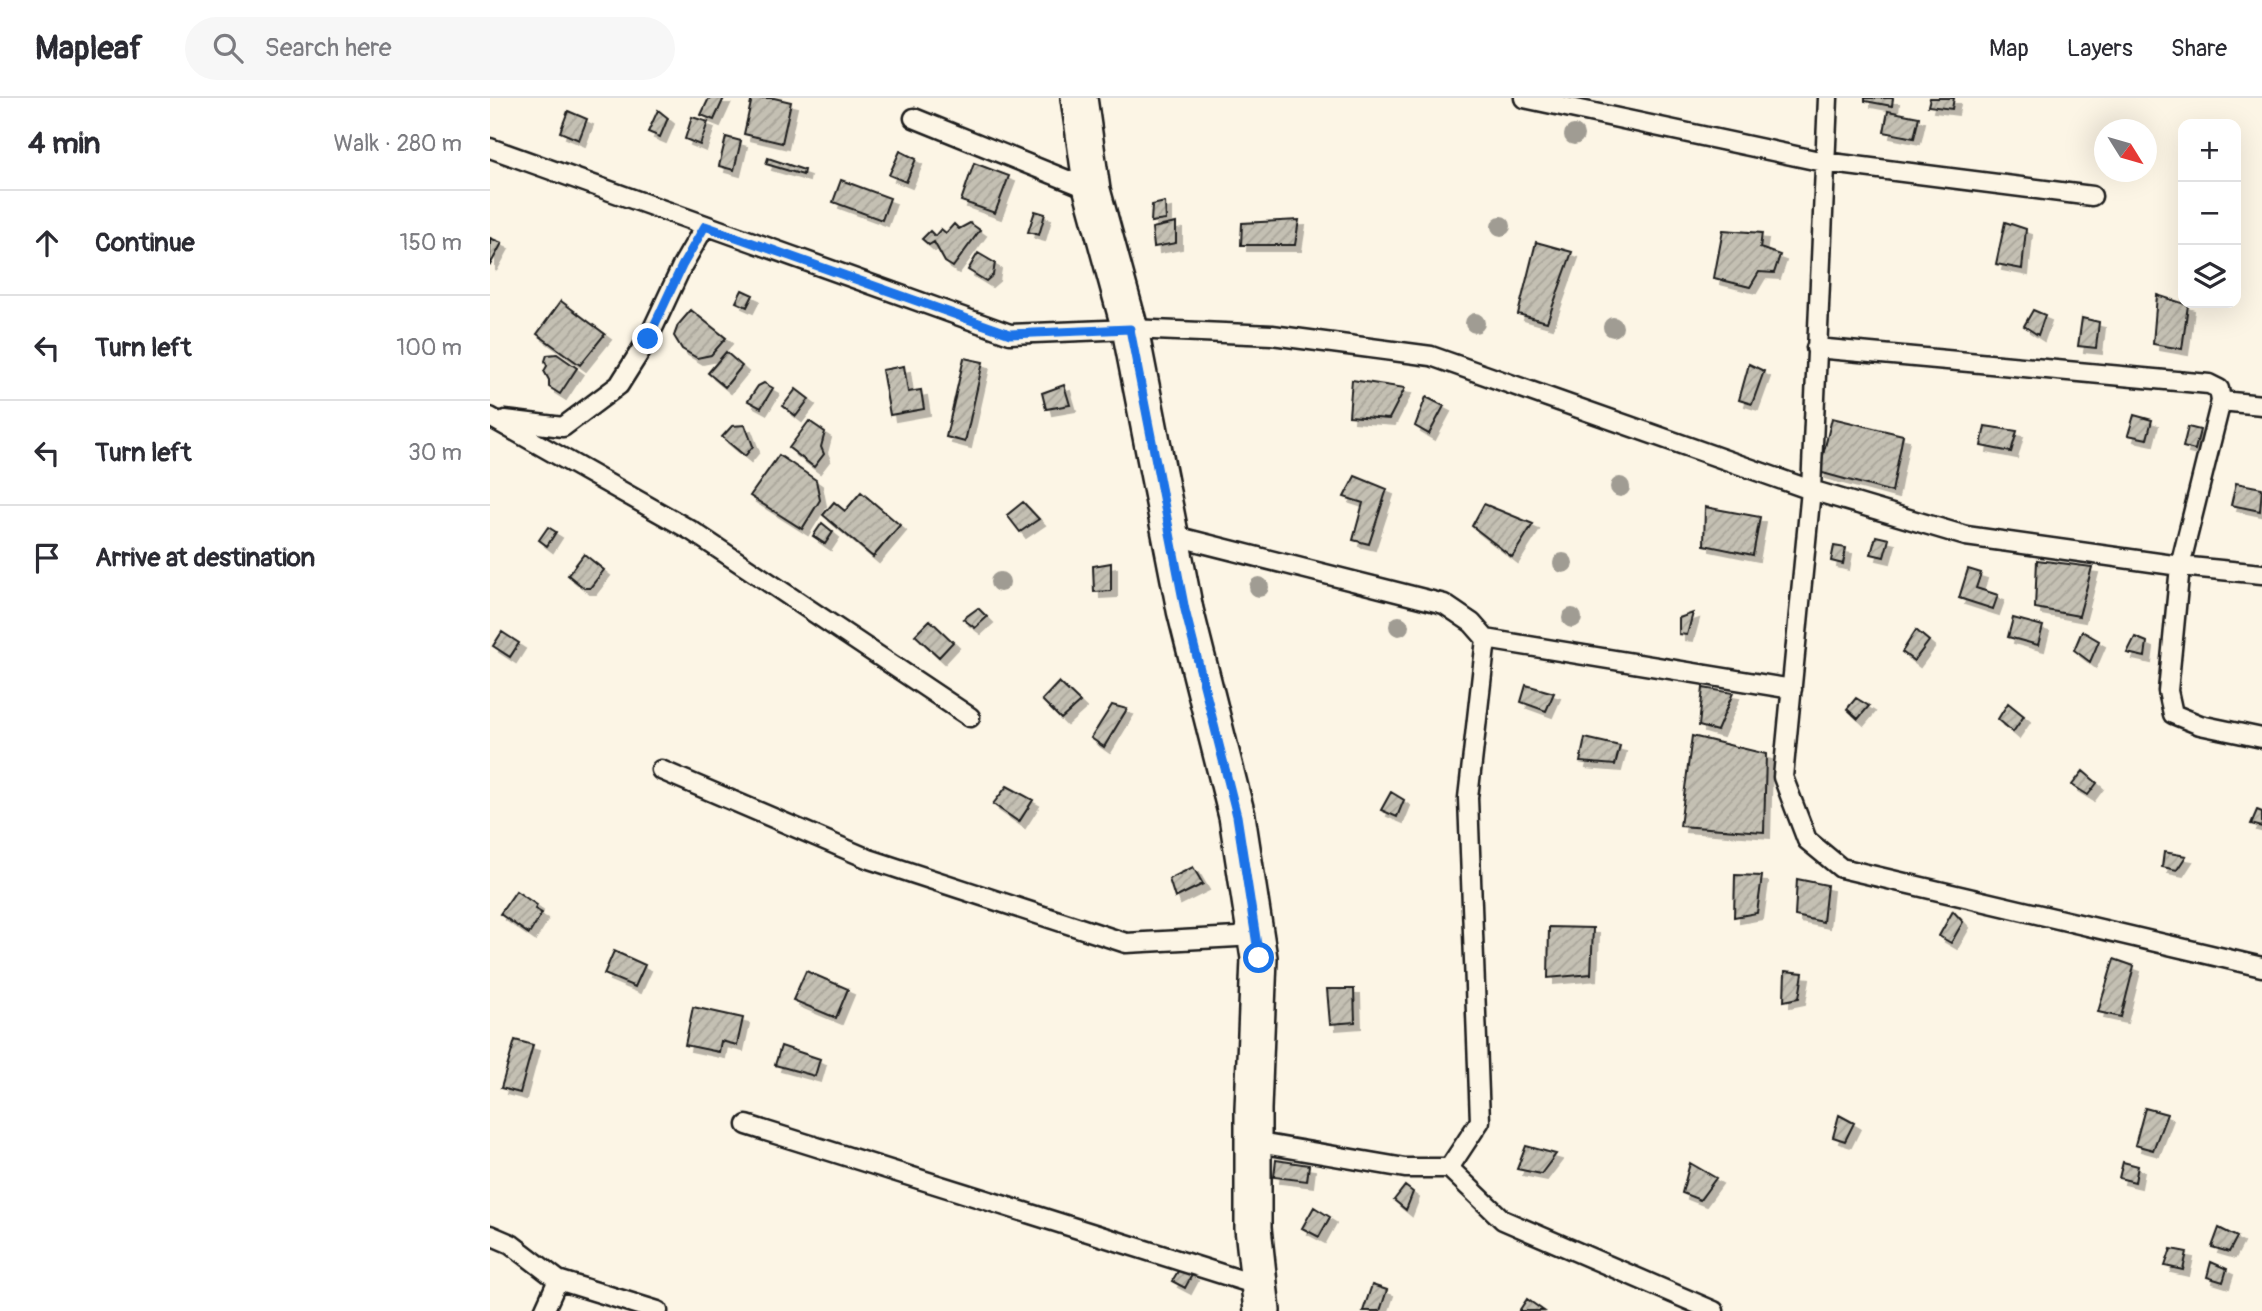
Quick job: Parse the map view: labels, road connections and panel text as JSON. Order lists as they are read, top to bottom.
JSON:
{
  "north": "bottom right",
  "page": {
    "header": "Mapleaf",
    "search": "Search here",
    "nav": ["Map", "Layers", "Share"],
    "heading": ["4 min", "Walk · 280 m"],
    "map_buttons": ["+", "−"],
    "list": [
      ["Continue", "150 m"],
      ["Turn left", "100 m"],
      ["Turn left", "30 m"],
      "Arrive at destination"
    ]
  }
}
